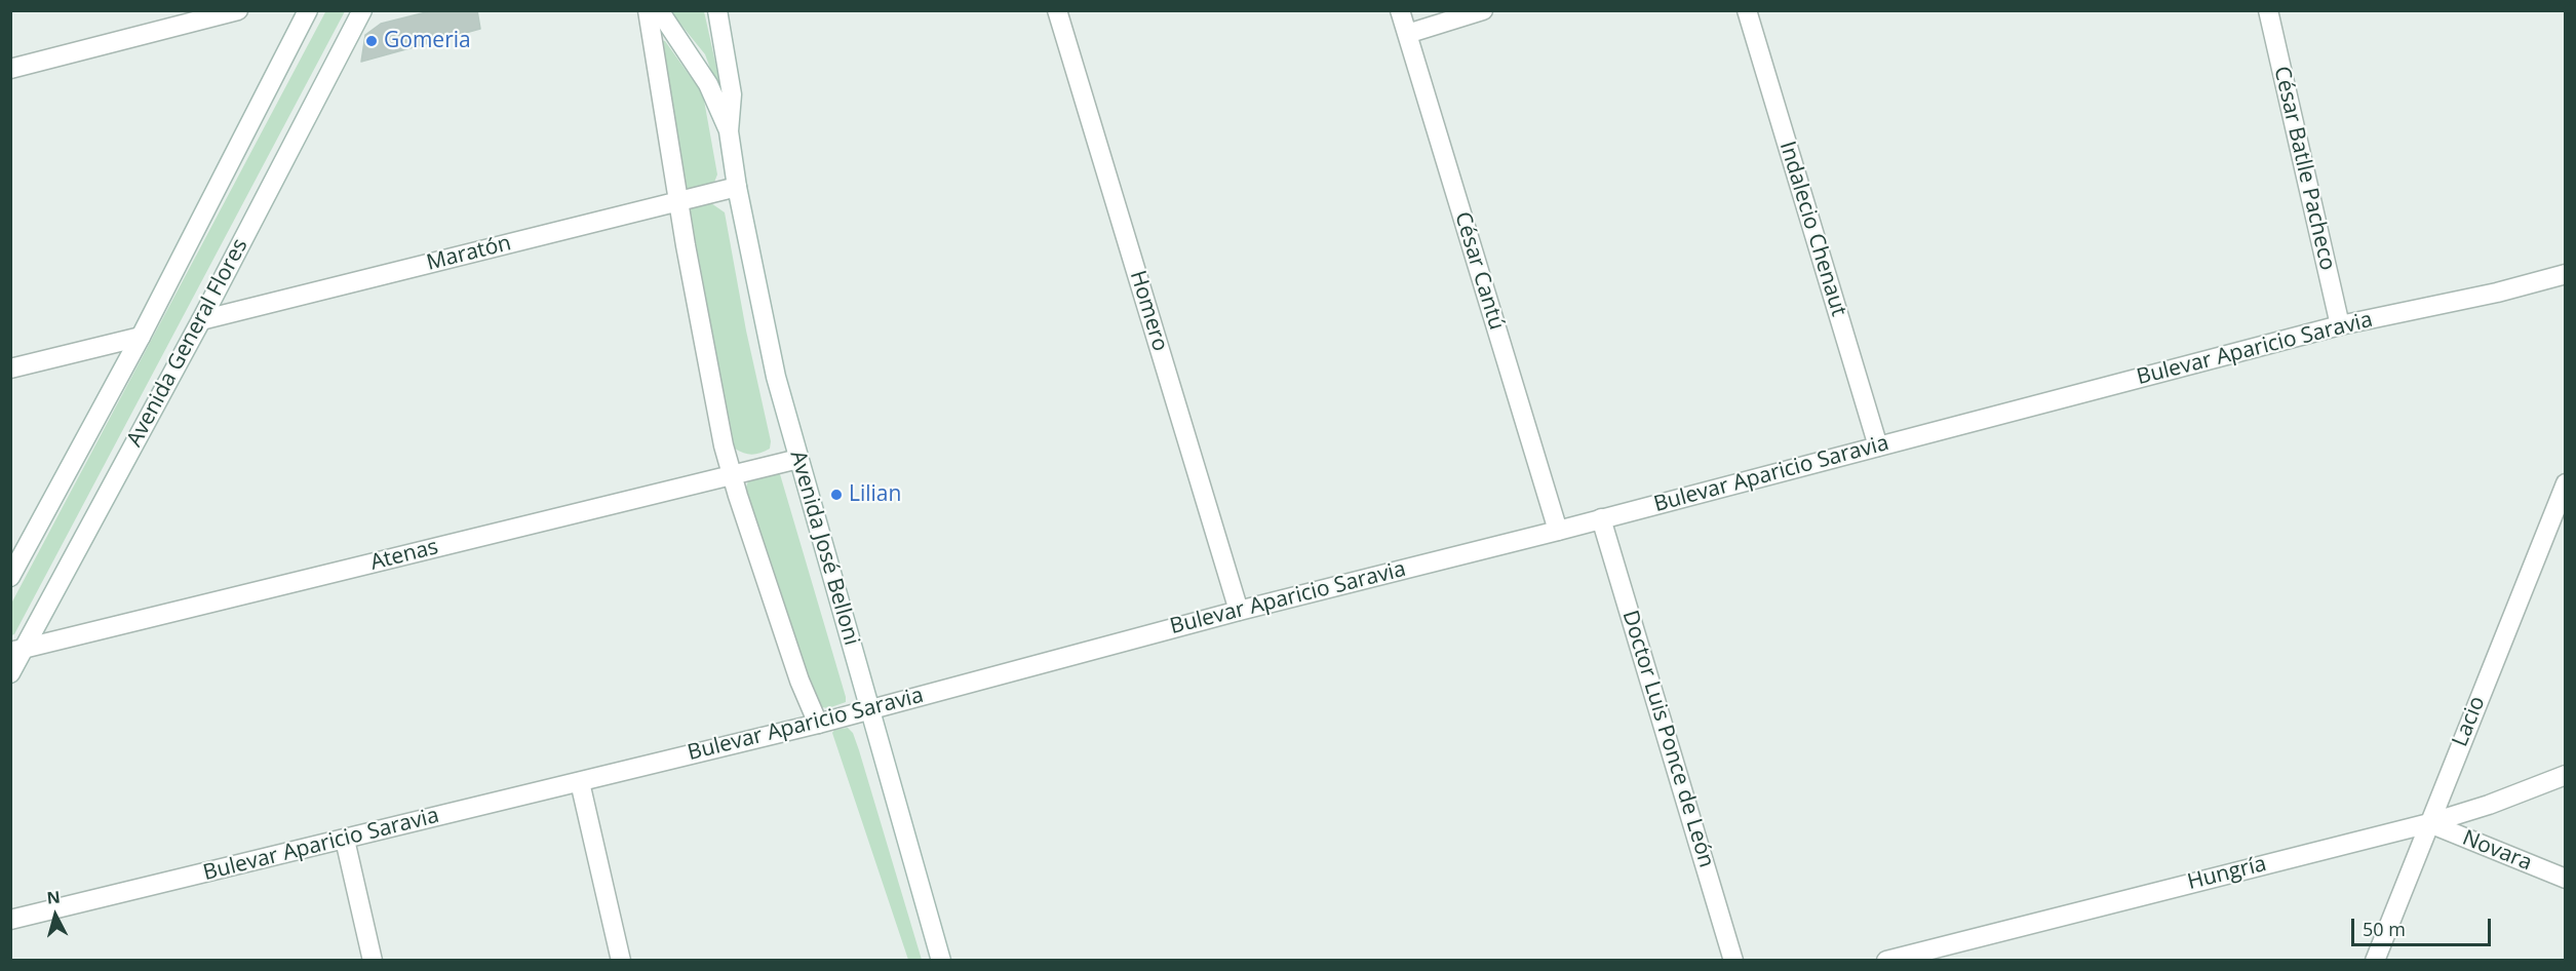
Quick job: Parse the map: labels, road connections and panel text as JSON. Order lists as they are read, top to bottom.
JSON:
{
  "streets": {
    "street": [
      "César Batlle Pacheco",
      "Indalecio Chenaut",
      "Maratón",
      "César Cantú",
      "Homero",
      "Avenida General Flores",
      "Bulevar Aparicio Saravia",
      "Avenida José Belloni",
      "Atenas",
      "Lacio",
      "Doctor Luis Ponce de León",
      "Novara",
      "Hungría"
    ]
  },
  "crossings": [
    ["César Batlle Pacheco", "Bulevar Aparicio Saravia"],
    ["Indalecio Chenaut", "Bulevar Aparicio Saravia"],
    ["Maratón", "Avenida General Flores"],
    ["Maratón", "Avenida José Belloni"],
    ["César Cantú", "Bulevar Aparicio Saravia"],
    ["Homero", "Bulevar Aparicio Saravia"],
    ["Avenida General Flores", "Atenas"],
    ["Bulevar Aparicio Saravia", "Avenida José Belloni"],
    ["Bulevar Aparicio Saravia", "Doctor Luis Ponce de León"],
    ["Avenida José Belloni", "Atenas"],
    ["Lacio", "Novara"],
    ["Lacio", "Hungría"],
    ["Novara", "Hungría"]
  ],
  "places": ["Gomeria", "Lilian"],
  "scale_bar": "50 m",
  "north": "top"
}
